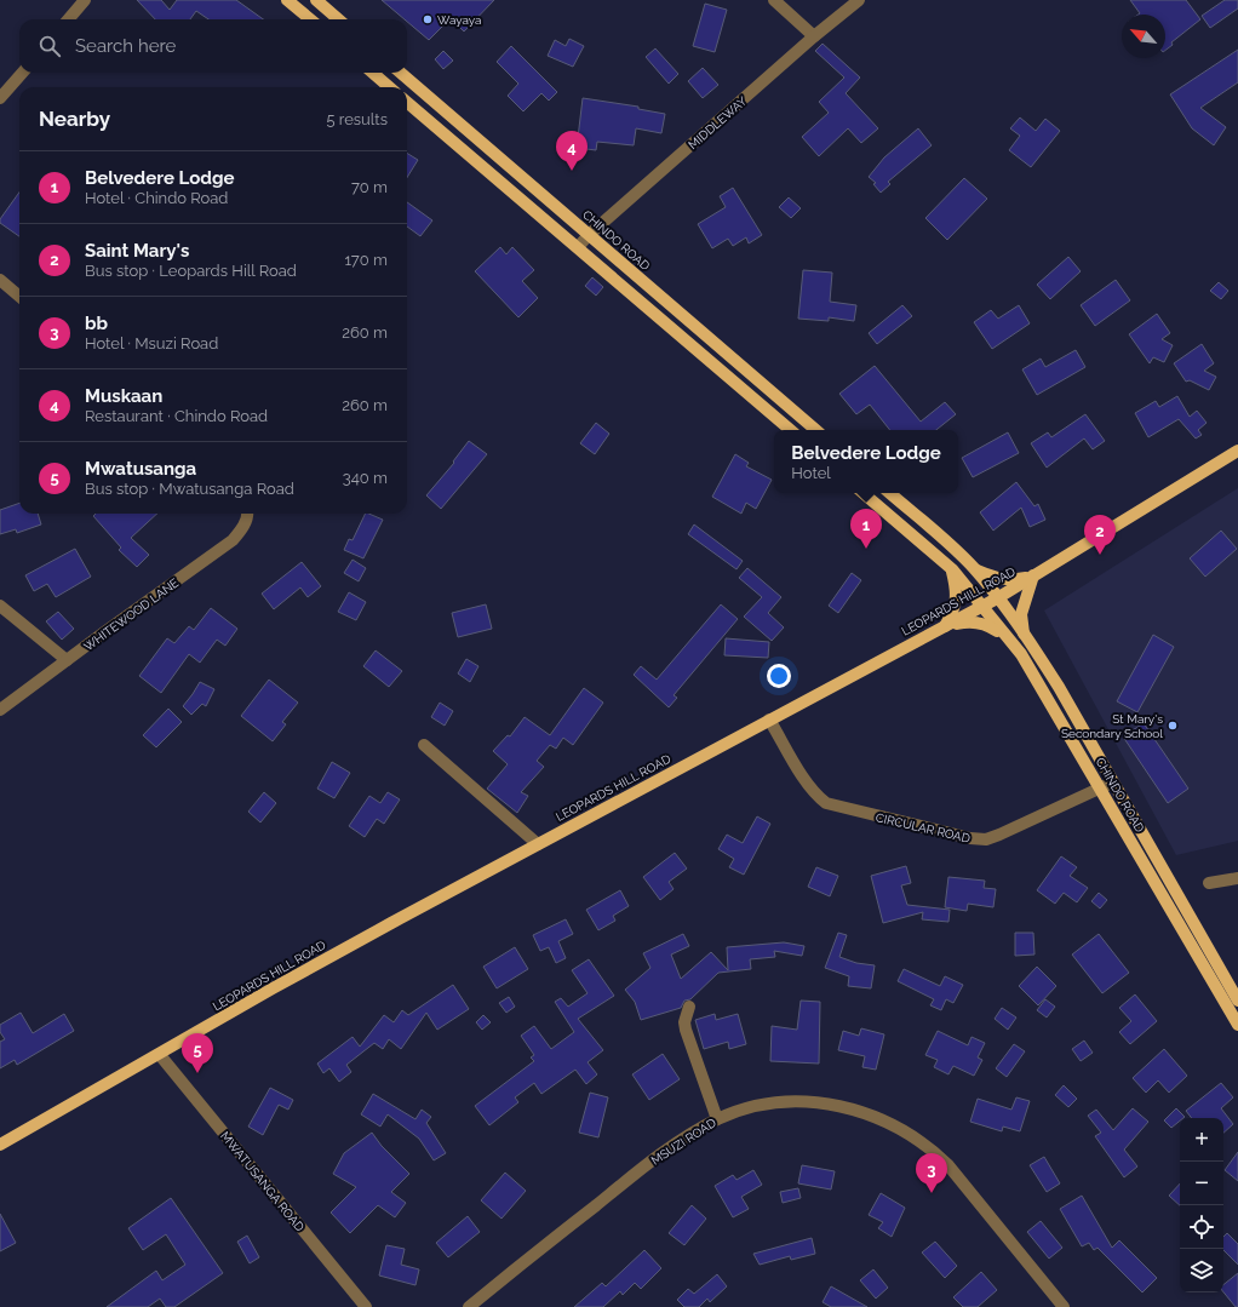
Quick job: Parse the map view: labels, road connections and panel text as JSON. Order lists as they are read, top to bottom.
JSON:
{
  "streets": {
    "main road": ["CHINDO ROAD", "LEOPARDS HILL ROAD"],
    "street": [
      "MIDDLEWAY",
      "WHITEWOOD LANE",
      "CIRCULAR ROAD",
      "MSUZI ROAD",
      "MWATUSANGA ROAD"
    ]
  },
  "crossings": [
    ["MIDDLEWAY", "CHINDO ROAD"],
    ["CHINDO ROAD", "LEOPARDS HILL ROAD"],
    ["CHINDO ROAD", "CIRCULAR ROAD"],
    ["LEOPARDS HILL ROAD", "CIRCULAR ROAD"],
    ["LEOPARDS HILL ROAD", "MWATUSANGA ROAD"]
  ],
  "places": ["Wayaya", "St Mary's Secondary School"],
  "north": "top left",
  "page": {
    "search": "Search here",
    "heading": ["Nearby", "5 results"],
    "pins": [
      "4",
      "1",
      "2",
      "5",
      "3"
    ],
    "list": [
      {
        "mark": "1",
        "name": "Belvedere Lodge",
        "note": "Hotel · Chindo Road",
        "value": "70 m"
      },
      {
        "mark": "2",
        "name": "Saint Mary's",
        "note": "Bus stop · Leopards Hill Road",
        "value": "170 m"
      },
      {
        "mark": "3",
        "name": "bb",
        "note": "Hotel · Msuzi Road",
        "value": "260 m"
      },
      {
        "mark": "4",
        "name": "Muskaan",
        "note": "Restaurant · Chindo Road",
        "value": "260 m"
      },
      {
        "mark": "5",
        "name": "Mwatusanga",
        "note": "Bus stop · Mwatusanga Road",
        "value": "340 m"
      }
    ],
    "popup": ["Belvedere Lodge", "Hotel"],
    "map_buttons": ["+", "−"]
  }
}
